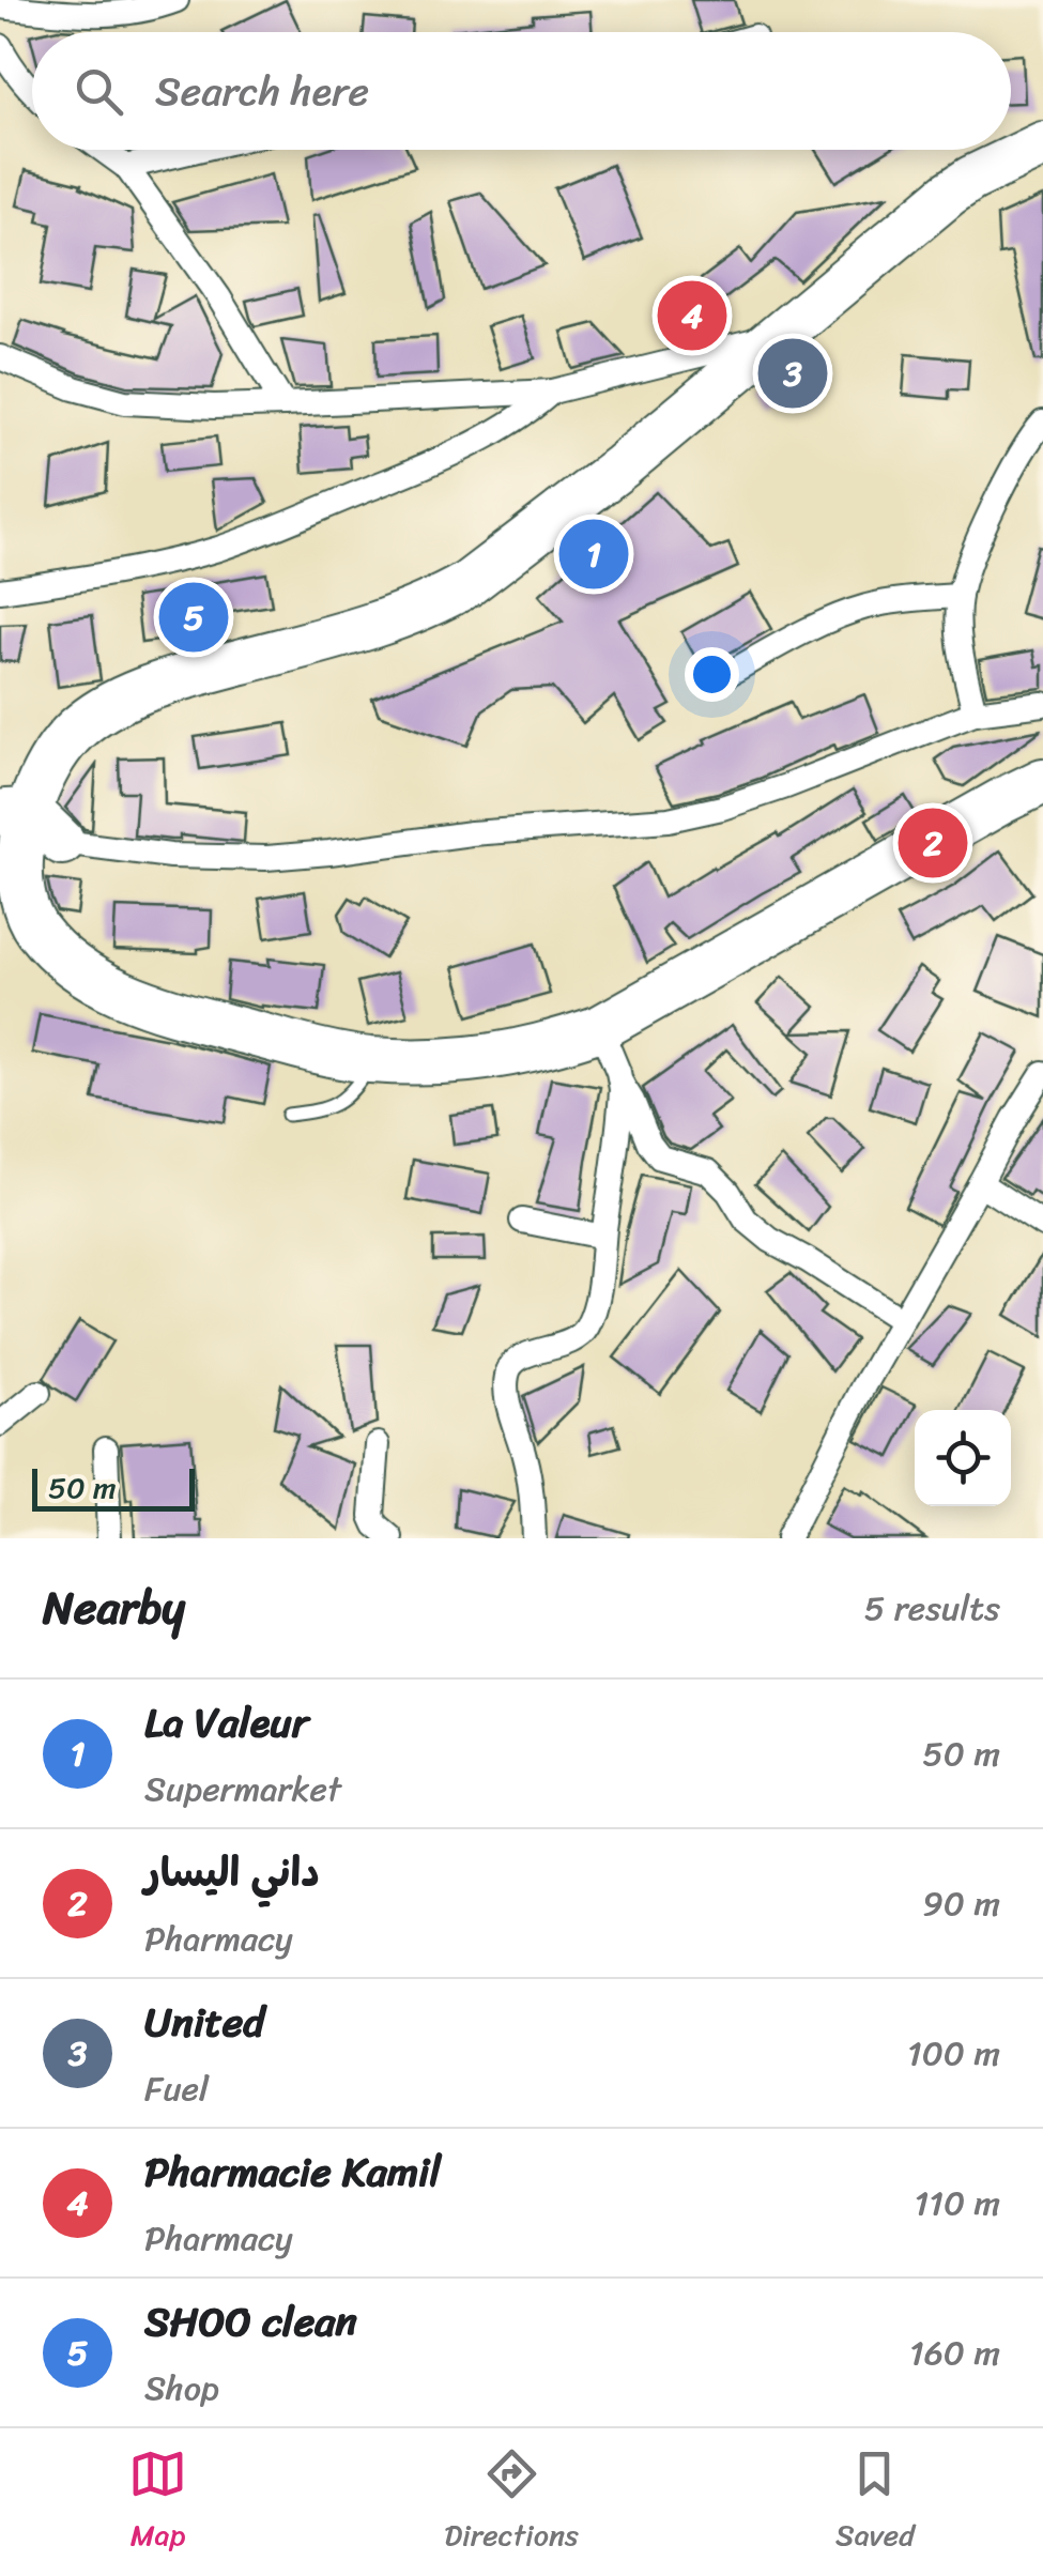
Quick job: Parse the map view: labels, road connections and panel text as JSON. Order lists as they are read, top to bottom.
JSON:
{
  "scale_bar": "50 m",
  "page": {
    "search": "Search here",
    "pins": [
      "4",
      "3",
      "1",
      "5",
      "2"
    ],
    "scale": "50 m",
    "heading": ["Nearby", "5 results"],
    "list": [
      {
        "mark": "1",
        "name": "La Valeur",
        "note": "Supermarket",
        "value": "50 m"
      },
      {
        "mark": "2",
        "name": "داني اليسار",
        "note": "Pharmacy",
        "value": "90 m"
      },
      {
        "mark": "3",
        "name": "United",
        "note": "Fuel",
        "value": "100 m"
      },
      {
        "mark": "4",
        "name": "Pharmacie Kamil",
        "note": "Pharmacy",
        "value": "110 m"
      },
      {
        "mark": "5",
        "name": "SHOO clean",
        "note": "Shop",
        "value": "160 m"
      }
    ],
    "nav": ["Map", "Directions", "Saved"]
  }
}
